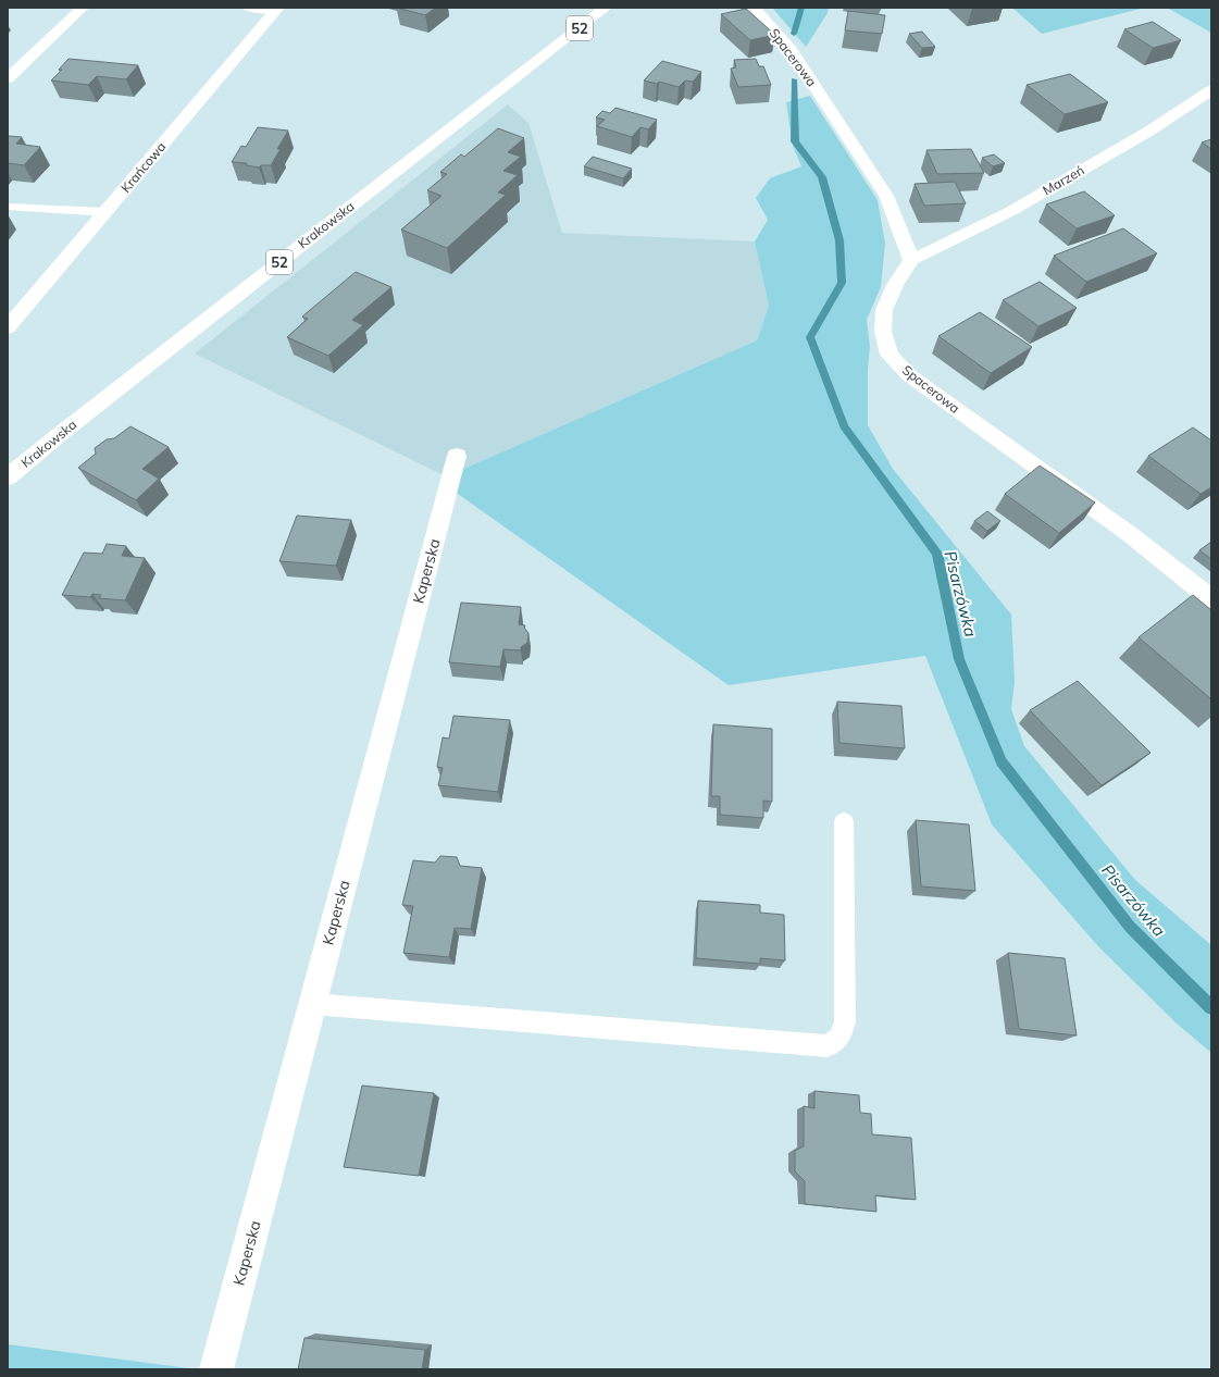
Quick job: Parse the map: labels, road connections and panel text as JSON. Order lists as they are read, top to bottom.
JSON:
{
  "streets": {
    "street": [
      "52",
      "Spacerowa",
      "Krańcowa",
      "Marzeń",
      "Krakowska",
      "Kaperska"
    ]
  },
  "crossings": [
    ["Spacerowa", "Marzeń"]
  ],
  "water": ["Pisarzówka"]
}
